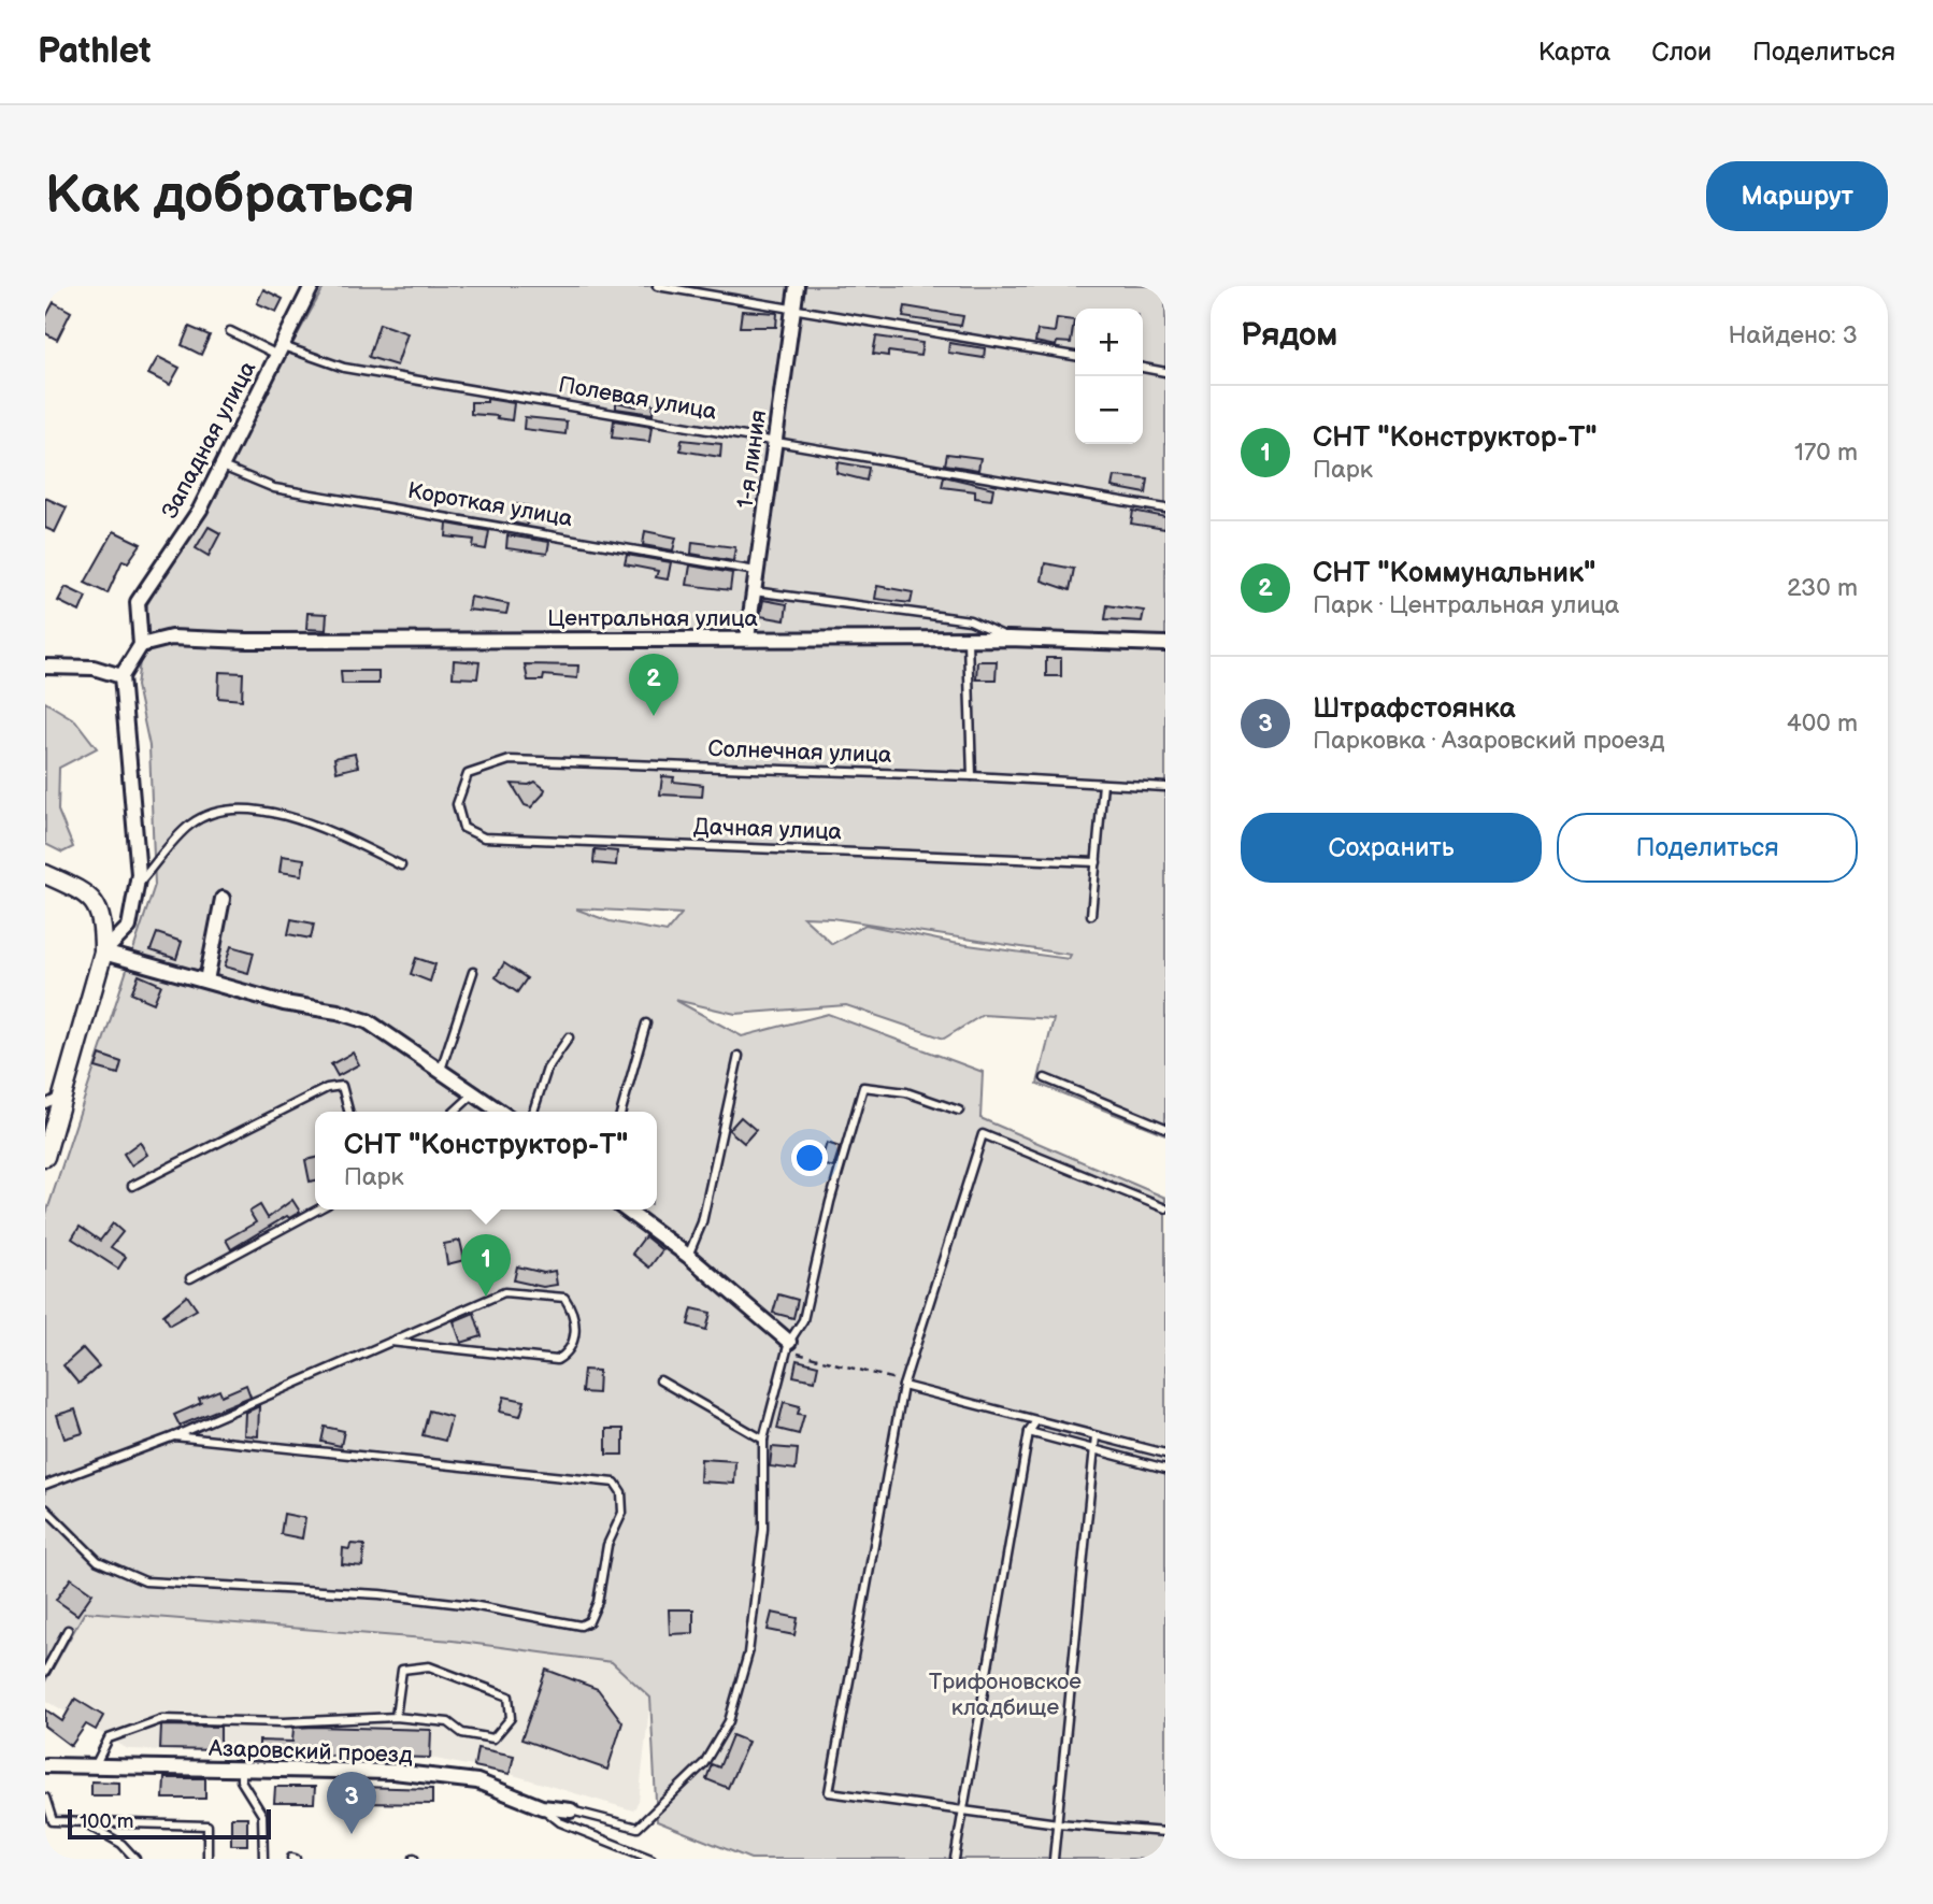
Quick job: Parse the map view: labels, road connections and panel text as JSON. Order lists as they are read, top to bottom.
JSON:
{
  "streets": {
    "street": [
      "Западная улица",
      "1-я линия",
      "Центральная улица",
      "Азаровский проезд"
    ],
    "lane": [
      "Полевая улица",
      "Короткая улица",
      "Солнечная улица",
      "Дачная улица"
    ]
  },
  "crossings": [
    ["Полевая улица", "Западная улица"],
    ["Полевая улица", "1-я линия"],
    ["Западная улица", "Короткая улица"],
    ["Западная улица", "Центральная улица"],
    ["1-я линия", "Короткая улица"],
    ["1-я линия", "Центральная улица"],
    ["Солнечная улица", "Дачная улица"]
  ],
  "parks": ["Трифоновское кладбище"],
  "scale_bar": "100 m",
  "page": {
    "header": "Pathlet",
    "nav": ["Карта", "Слои", "Поделиться"],
    "buttons": [
      "Маршрут",
      ["Сохранить", "Поделиться"]
    ],
    "title": "Как добраться",
    "heading": ["Рядом", "Найдено: 3"],
    "map_buttons": ["+", "−"],
    "list": [
      {
        "mark": "1",
        "name": "СНТ \"Конструктор-Т\"",
        "note": "Парк",
        "value": "170 m"
      },
      {
        "mark": "2",
        "name": "СНТ \"Коммунальник\"",
        "note": "Парк · Центральная улица",
        "value": "230 m"
      },
      {
        "mark": "3",
        "name": "Штрафстоянка",
        "note": "Парковка · Азаровский проезд",
        "value": "400 m"
      }
    ],
    "pins": ["2", "1", "3"],
    "popup": ["СНТ \"Конструктор-Т\"", "Парк"],
    "scale": "100 m"
  }
}
